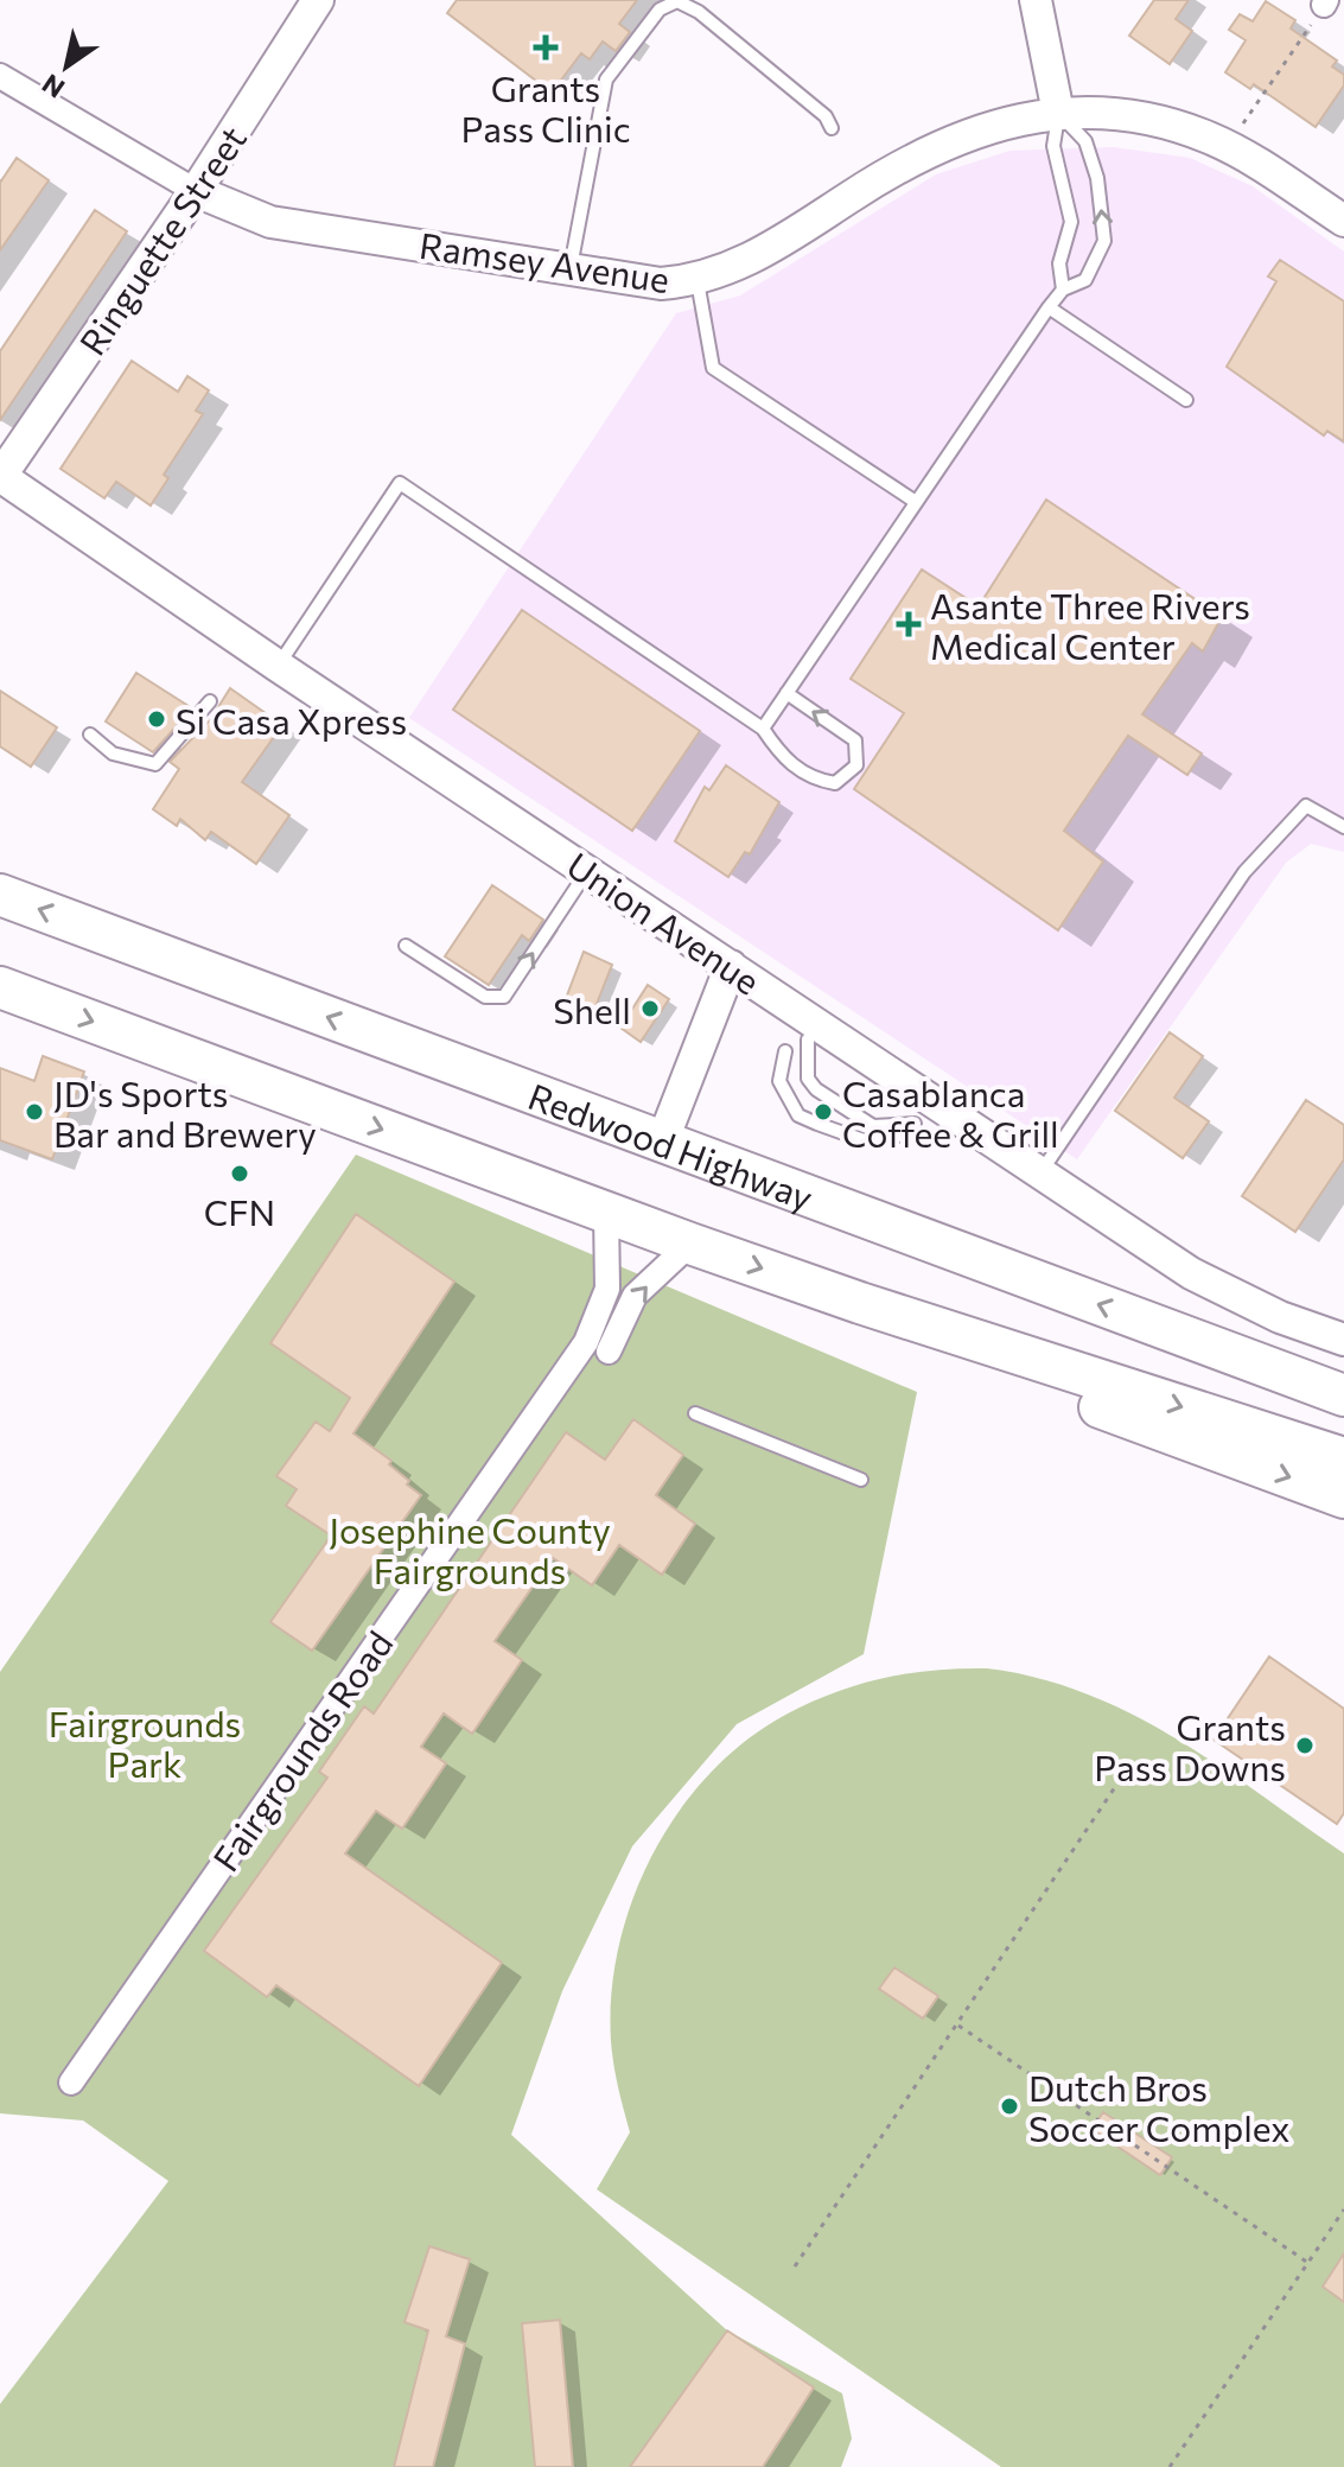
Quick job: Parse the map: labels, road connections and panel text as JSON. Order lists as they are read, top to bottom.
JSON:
{
  "streets": {
    "highway": ["Redwood Highway"],
    "street": [
      "Ringuette Street",
      "Ramsey Avenue",
      "Union Avenue",
      "Fairgrounds Road"
    ]
  },
  "crossings": [
    ["Ringuette Street", "Ramsey Avenue"],
    ["Ringuette Street", "Union Avenue"]
  ],
  "parks": ["Josephine County Fairgrounds", "Fairgrounds Park"],
  "places": {
    "health": ["Grants Pass Clinic", "Asante Three Rivers Medical Center"],
    "other": [
      "Si Casa Xpress",
      "Shell",
      "JD's Sports Bar and Brewery",
      "Casablanca Coffee & Grill",
      "CFN",
      "Grants Pass Downs",
      "Dutch Bros Soccer Complex"
    ]
  },
  "north": "bottom left"
}
